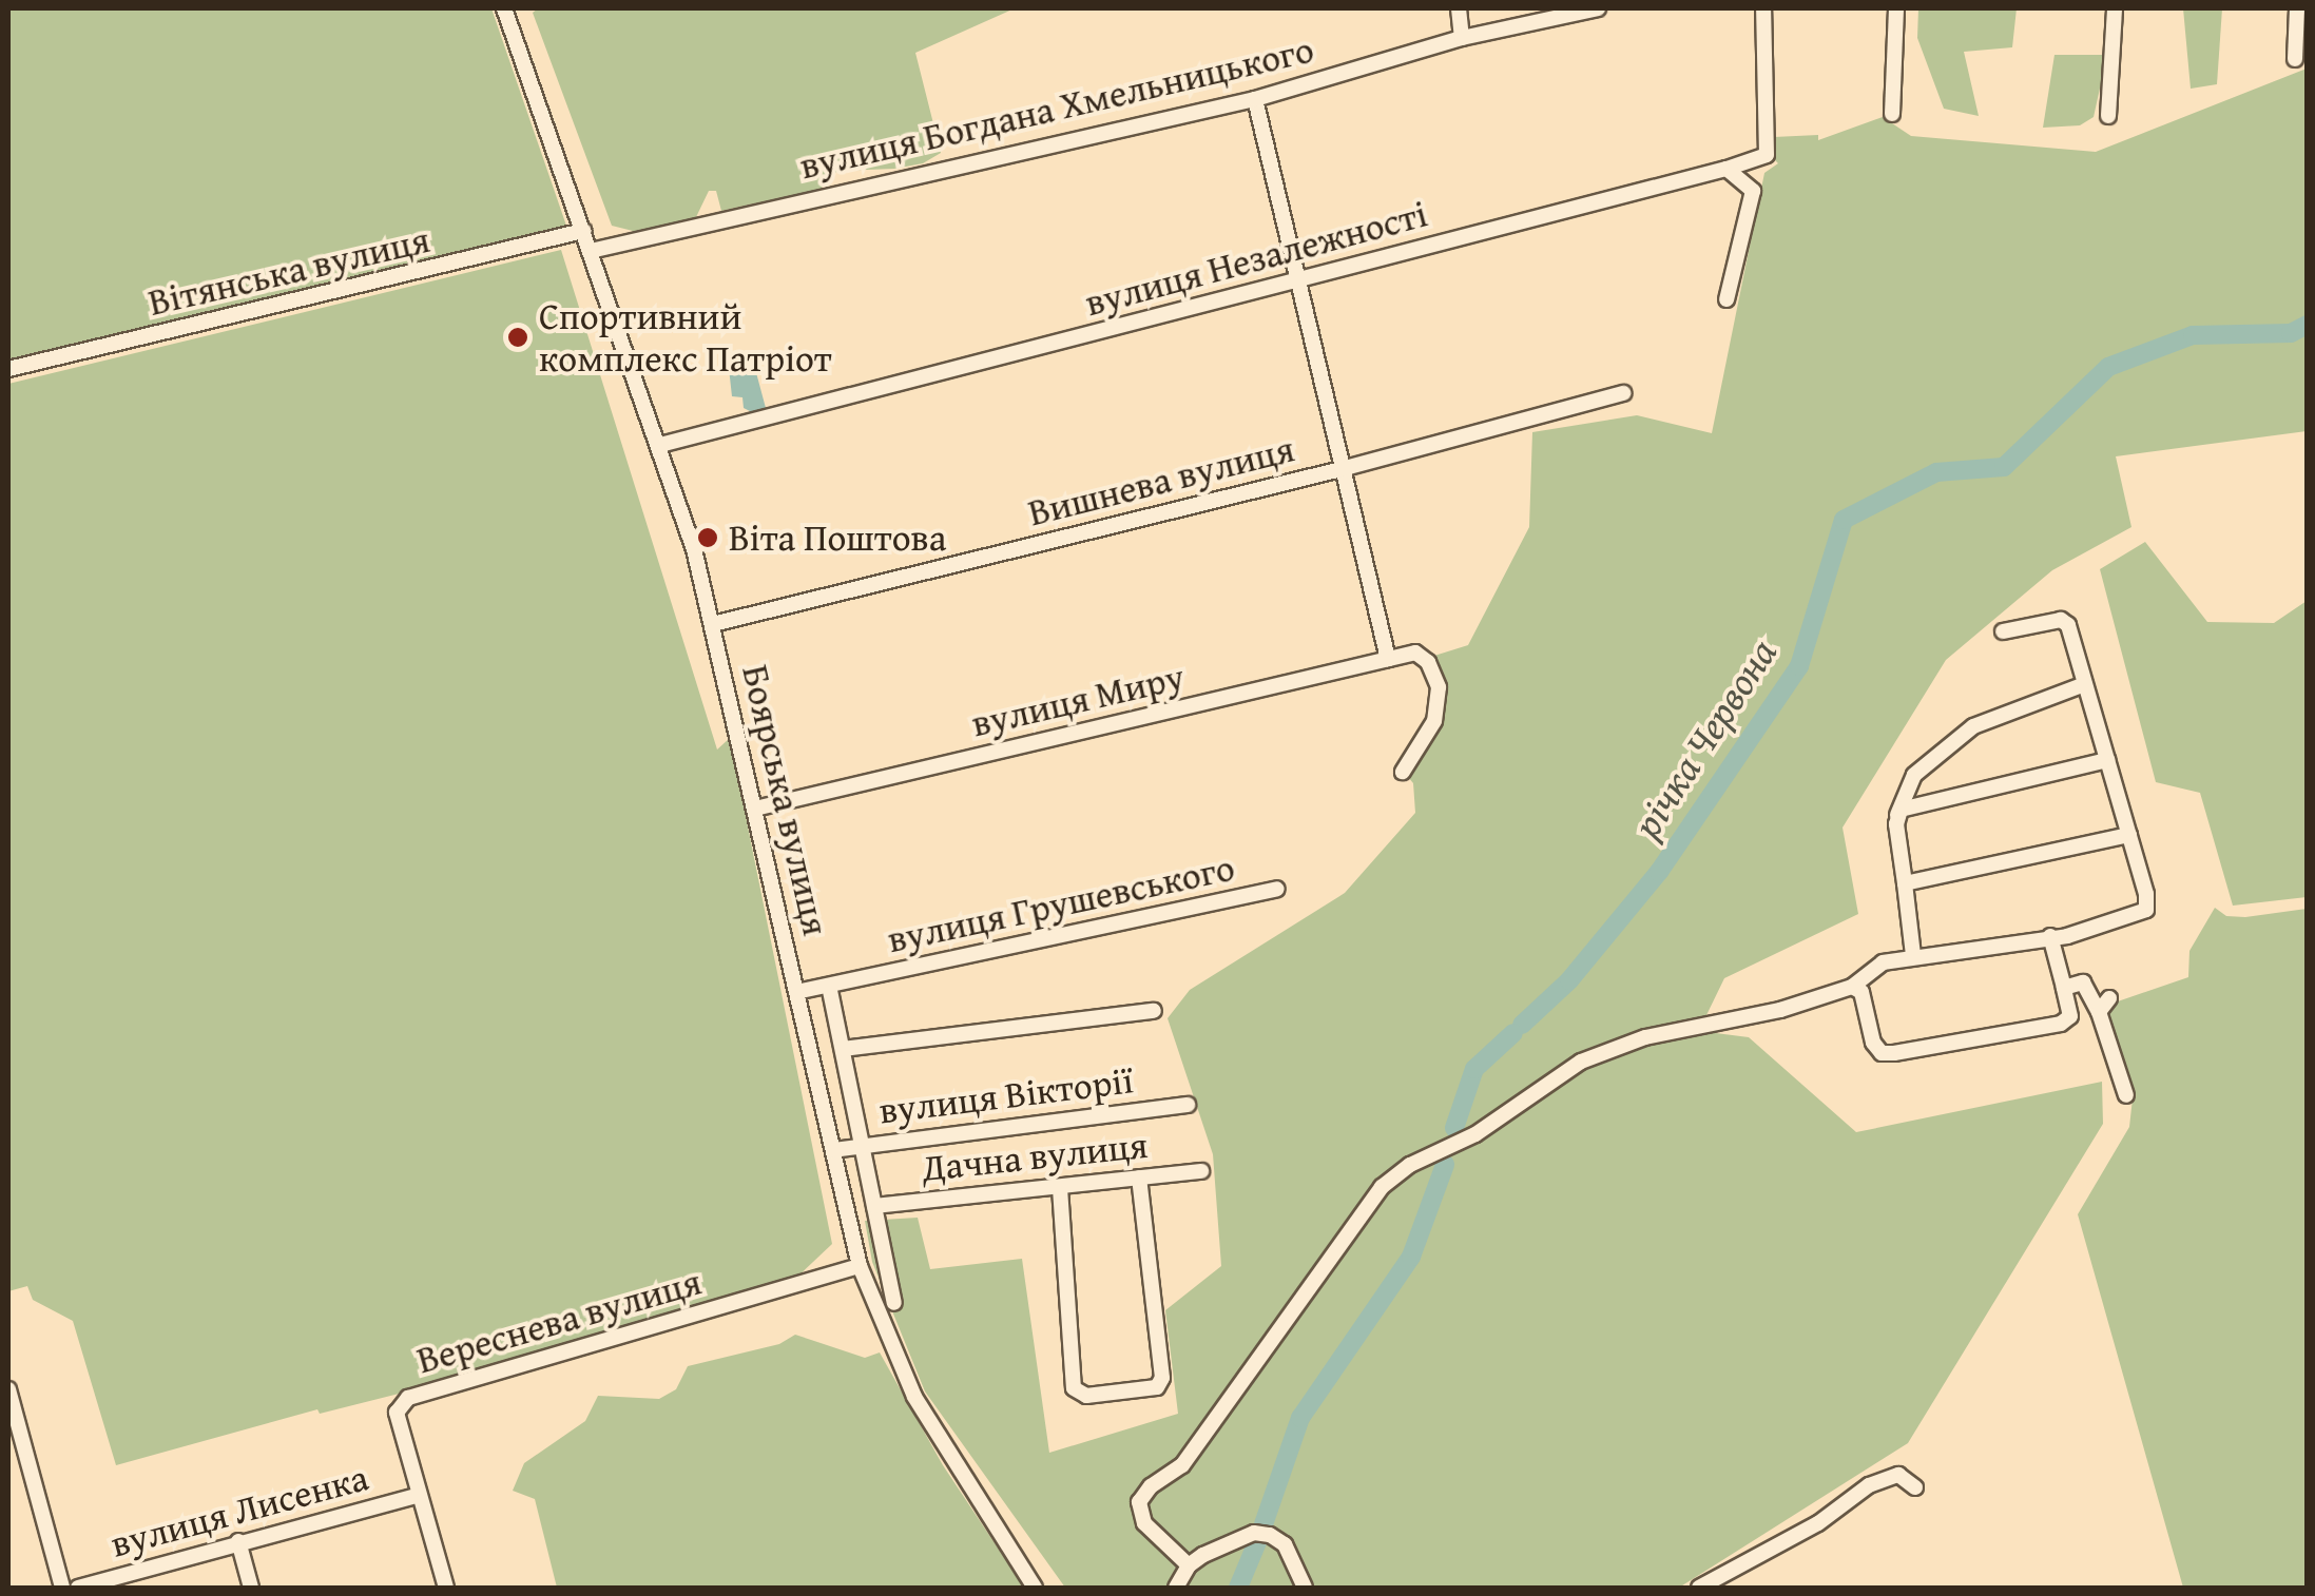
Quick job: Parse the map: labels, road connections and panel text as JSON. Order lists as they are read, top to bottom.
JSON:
{
  "streets": {
    "street": [
      "вулиця Богдана Хмельницького",
      "вулиця Незалежності",
      "Вітянська вулиця",
      "Вишнева вулиця",
      "вулиця Миру",
      "Боярська вулиця",
      "вулиця Грушевського",
      "вулиця Вікторії",
      "Дачна вулиця",
      "Вереснева вулиця",
      "вулиця Лисенка"
    ]
  },
  "crossings": [
    ["вулиця Богдана Хмельницького", "Боярська вулиця"],
    ["вулиця Незалежності", "Боярська вулиця"],
    ["Вітянська вулиця", "Боярська вулиця"],
    ["Вишнева вулиця", "Боярська вулиця"],
    ["вулиця Миру", "Боярська вулиця"],
    ["Боярська вулиця", "вулиця Грушевського"],
    ["Боярська вулиця", "вулиця Вікторії"],
    ["Боярська вулиця", "Вереснева вулиця"],
    ["Вереснева вулиця", "вулиця Лисенка"]
  ],
  "water": ["річка Червона"],
  "places": ["Спортивний комплекс Патріот", "Віта Поштова"]
}
